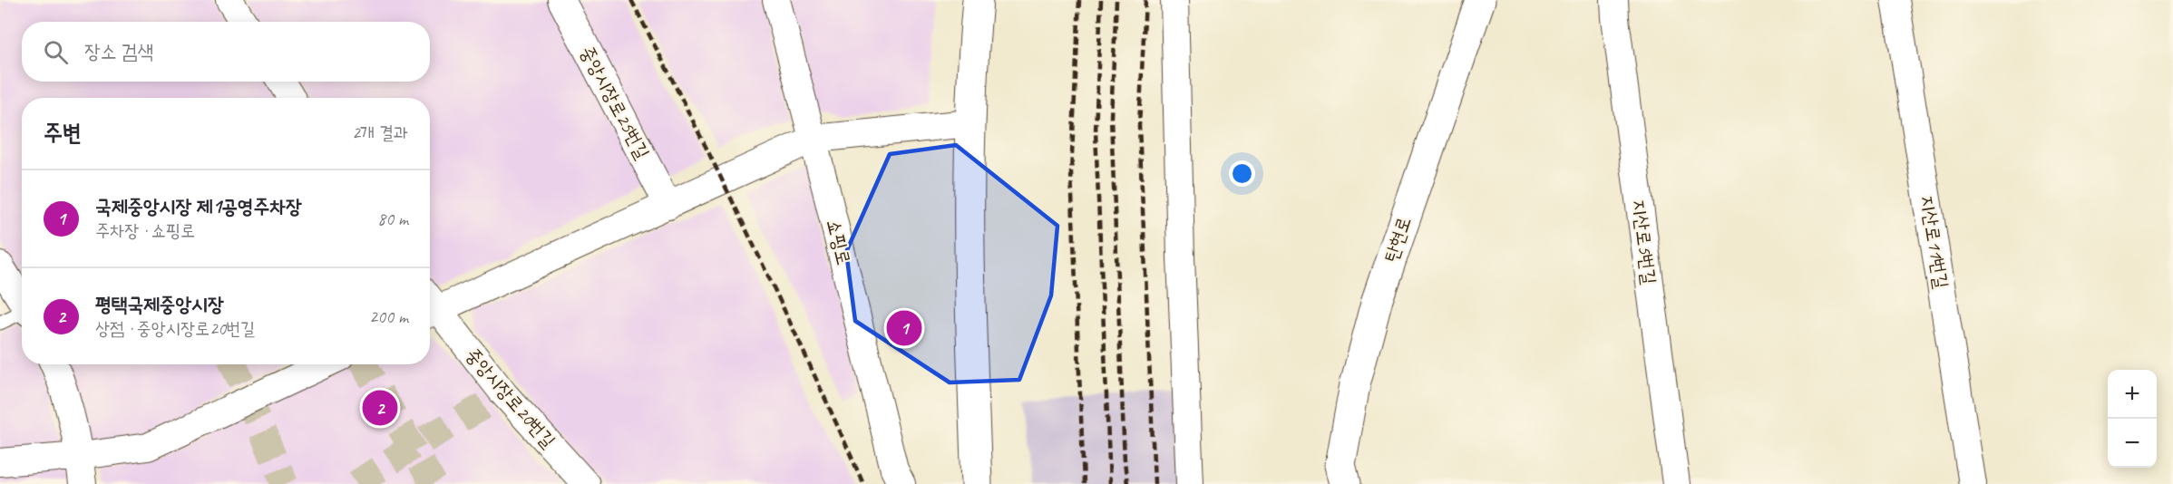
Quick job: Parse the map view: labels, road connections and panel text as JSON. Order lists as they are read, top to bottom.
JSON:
{
  "streets": {
    "street": [
      "중앙시장로25번길",
      "탄현로",
      "쇼핑로",
      "지산로5번길",
      "지산로11번길",
      "중앙시장로20번길"
    ]
  },
  "page": {
    "search": "장소 검색",
    "heading": ["주변", "2개 결과"],
    "list": [
      {
        "mark": "1",
        "name": "국제중앙시장 제1공영주차장",
        "note": "주차장 · 쇼핑로",
        "value": "80 m"
      },
      {
        "mark": "2",
        "name": "평택국제중앙시장",
        "note": "상점 · 중앙시장로20번길",
        "value": "200 m"
      }
    ],
    "pins": ["1", "2"],
    "map_buttons": ["+", "−"]
  }
}
